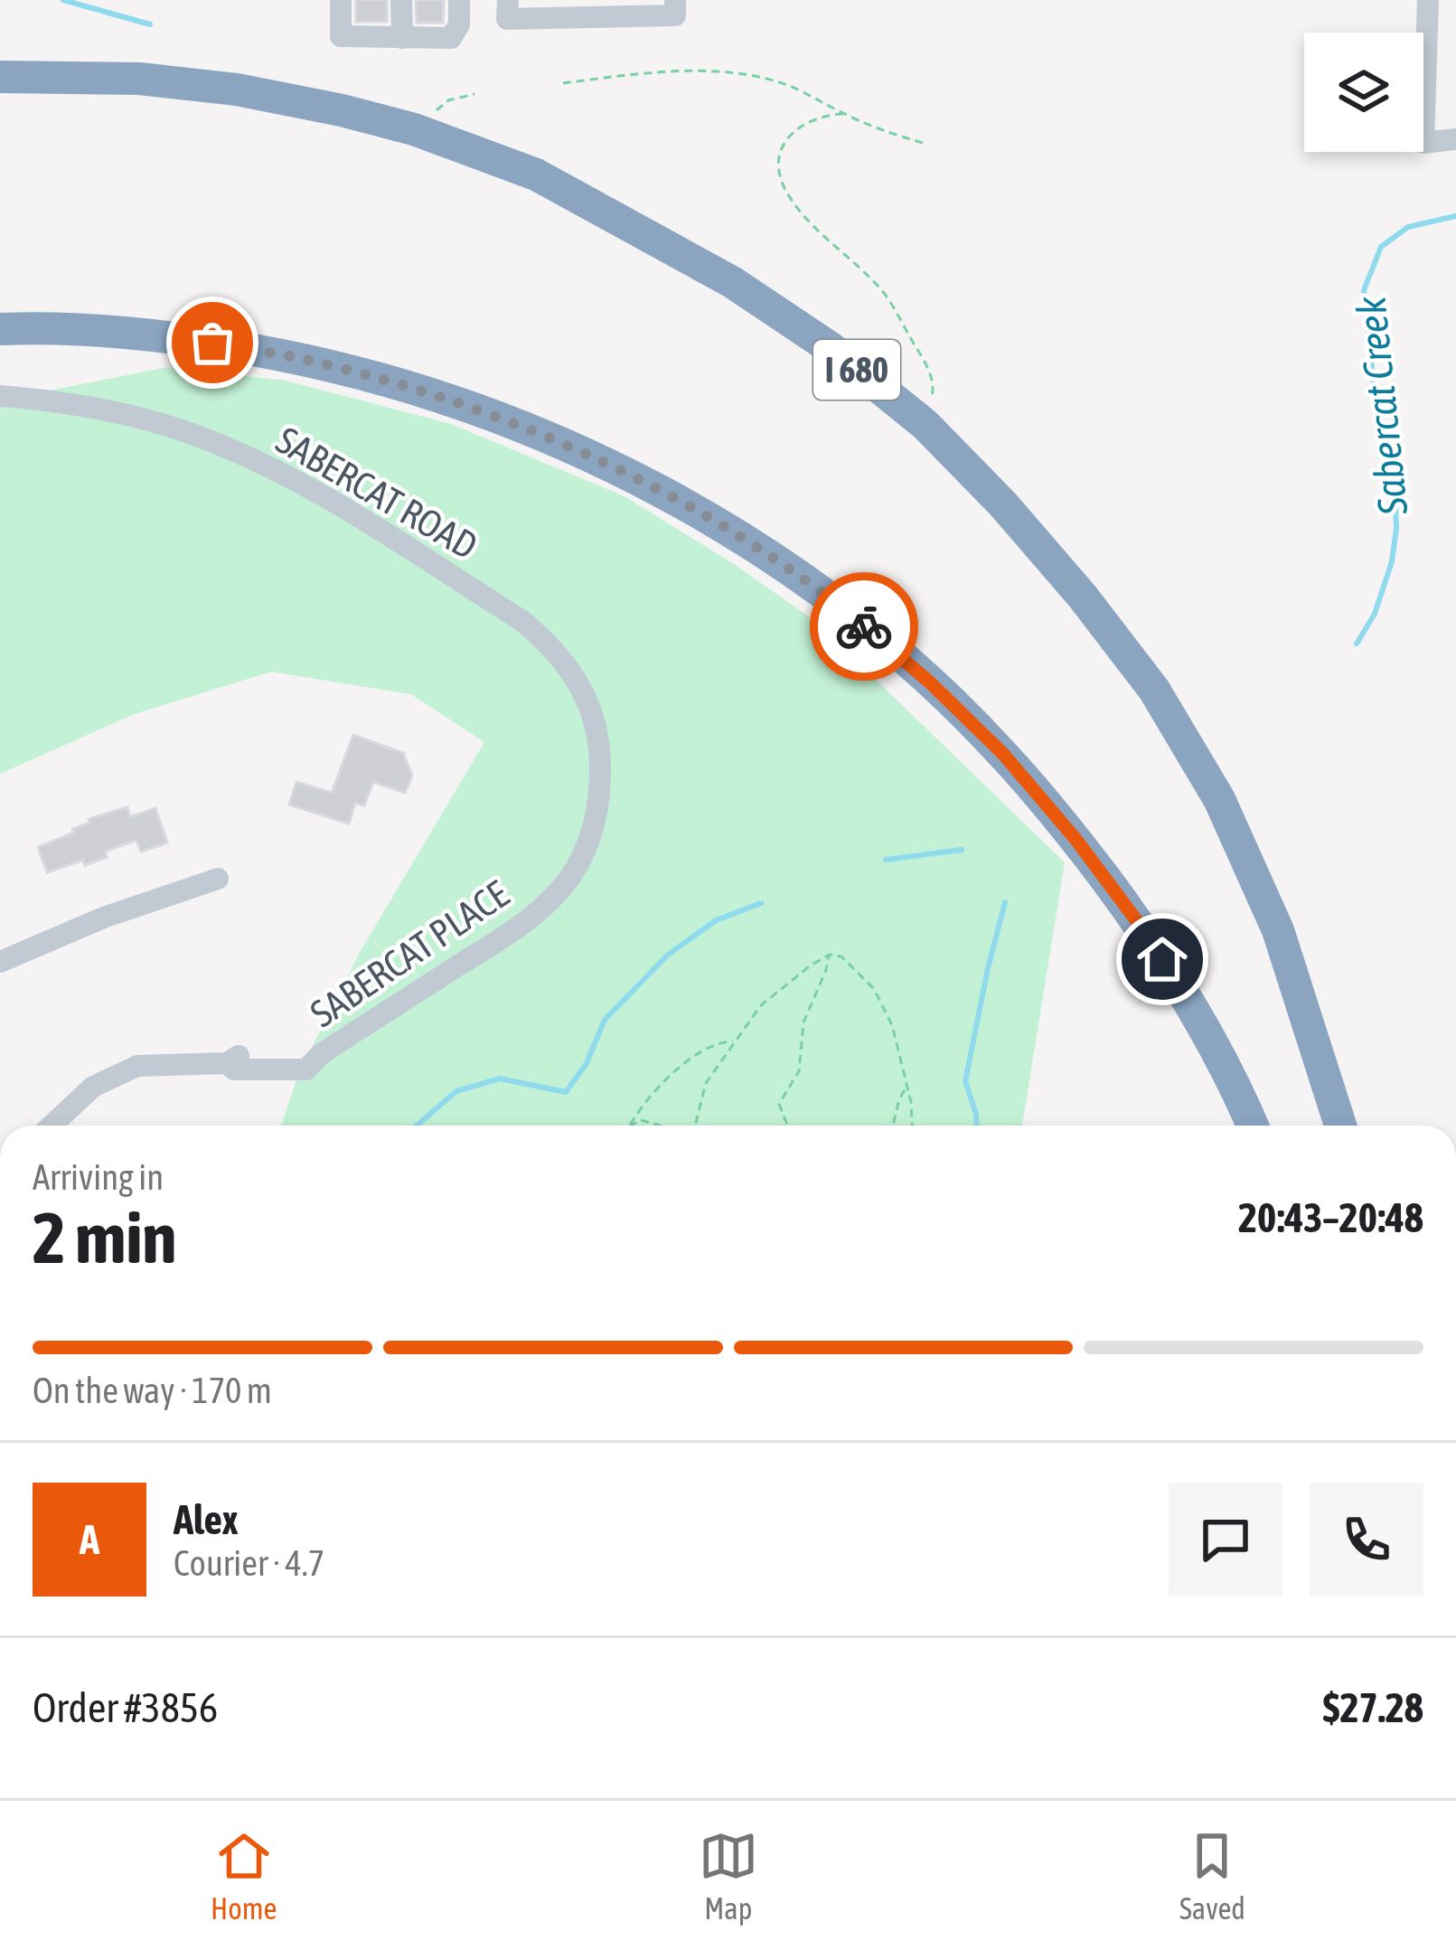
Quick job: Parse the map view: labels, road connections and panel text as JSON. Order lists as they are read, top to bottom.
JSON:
{
  "streets": {
    "highway": ["I 680"],
    "street": ["SABERCAT ROAD", "SABERCAT PLACE"]
  },
  "crossings": [
    ["SABERCAT ROAD", "SABERCAT PLACE"]
  ],
  "water": ["Sabercat Creek"],
  "page": {
    "heading": ["2 min", "Arriving in", "20:43–20:48"],
    "panel": [
      "Alex",
      "Courier · 4.7",
      "Order #3856",
      "$27.28"
    ],
    "bar": "On the way · 170 m",
    "round": "A",
    "tabs": ["Home", "Map", "Saved"]
  }
}
